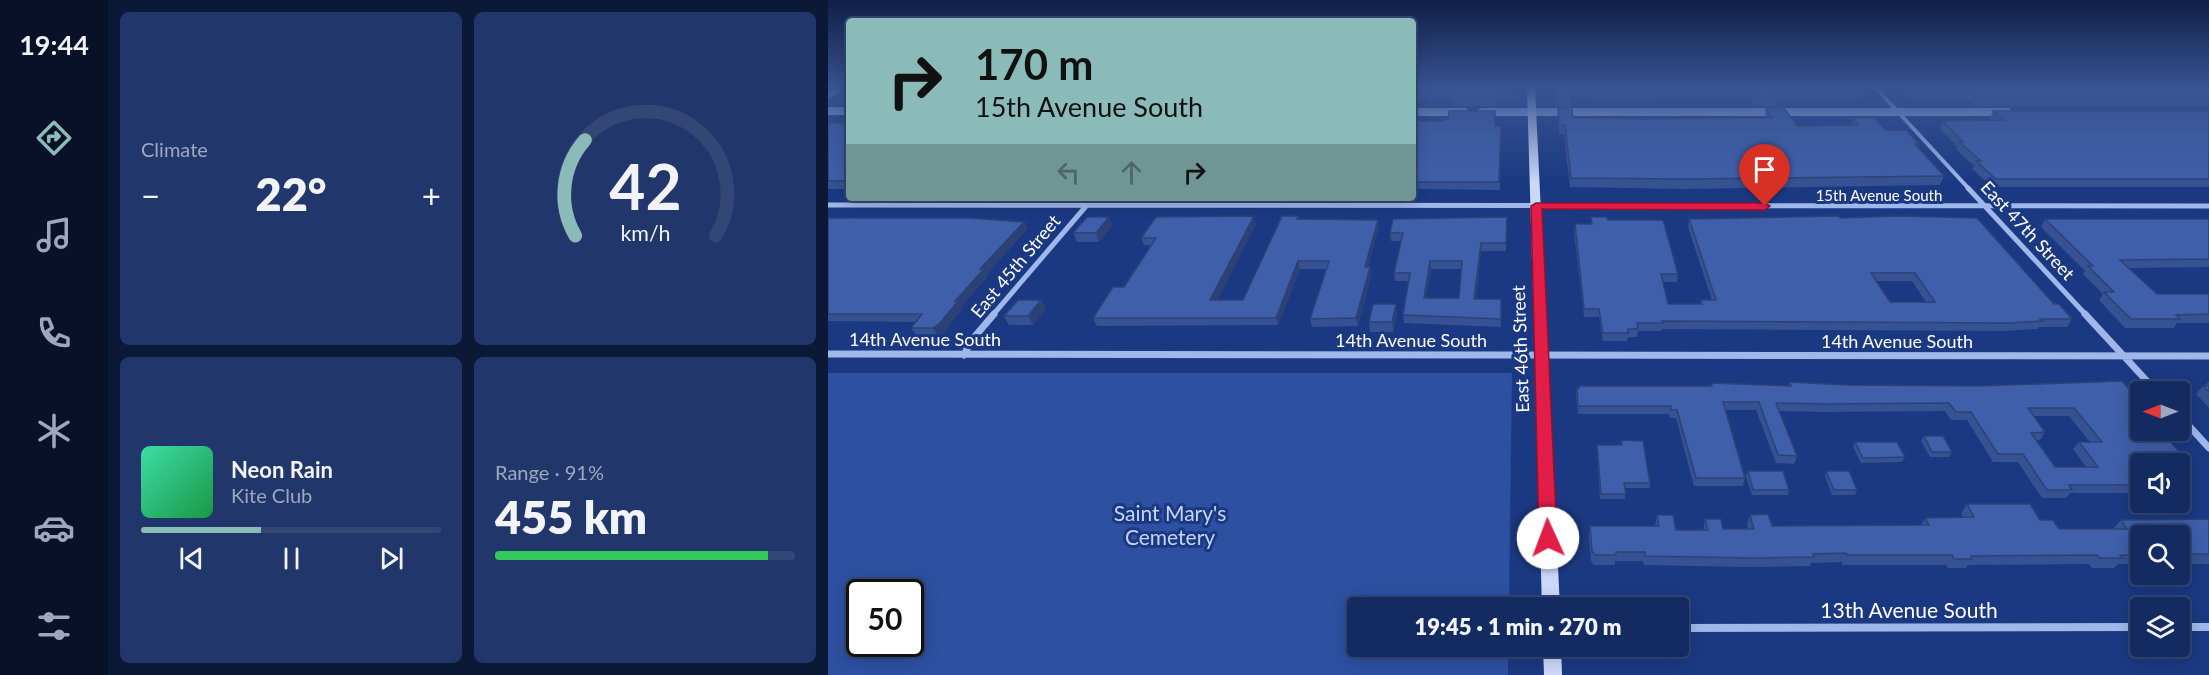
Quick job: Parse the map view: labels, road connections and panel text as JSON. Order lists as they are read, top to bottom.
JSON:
{
  "streets": {
    "main road": ["East 46th Street"],
    "street": [
      "15th Avenue South",
      "East 47th Street",
      "East 45th Street",
      "14th Avenue South",
      "13th Avenue South"
    ]
  },
  "crossings": [
    ["15th Avenue South", "East 47th Street"],
    ["15th Avenue South", "East 45th Street"],
    ["15th Avenue South", "East 46th Street"],
    ["East 47th Street", "14th Avenue South"],
    ["East 45th Street", "14th Avenue South"],
    ["14th Avenue South", "East 46th Street"]
  ],
  "parks": ["Saint Mary's Cemetery"],
  "north": "left",
  "page": {
    "tabs": "19:44",
    "tile": [
      "Climate",
      ["Range · 91%", "455 km"]
    ],
    "turn": ["170 m", "15th Avenue South"],
    "heat": ["−", "22°", "+"],
    "song": ["Neon Rain", "Kite Club"],
    "limit": "50",
    "trip": "19:45 · 1 min · 270 m",
    "gauge": ["42", "km/h"]
  }
}
